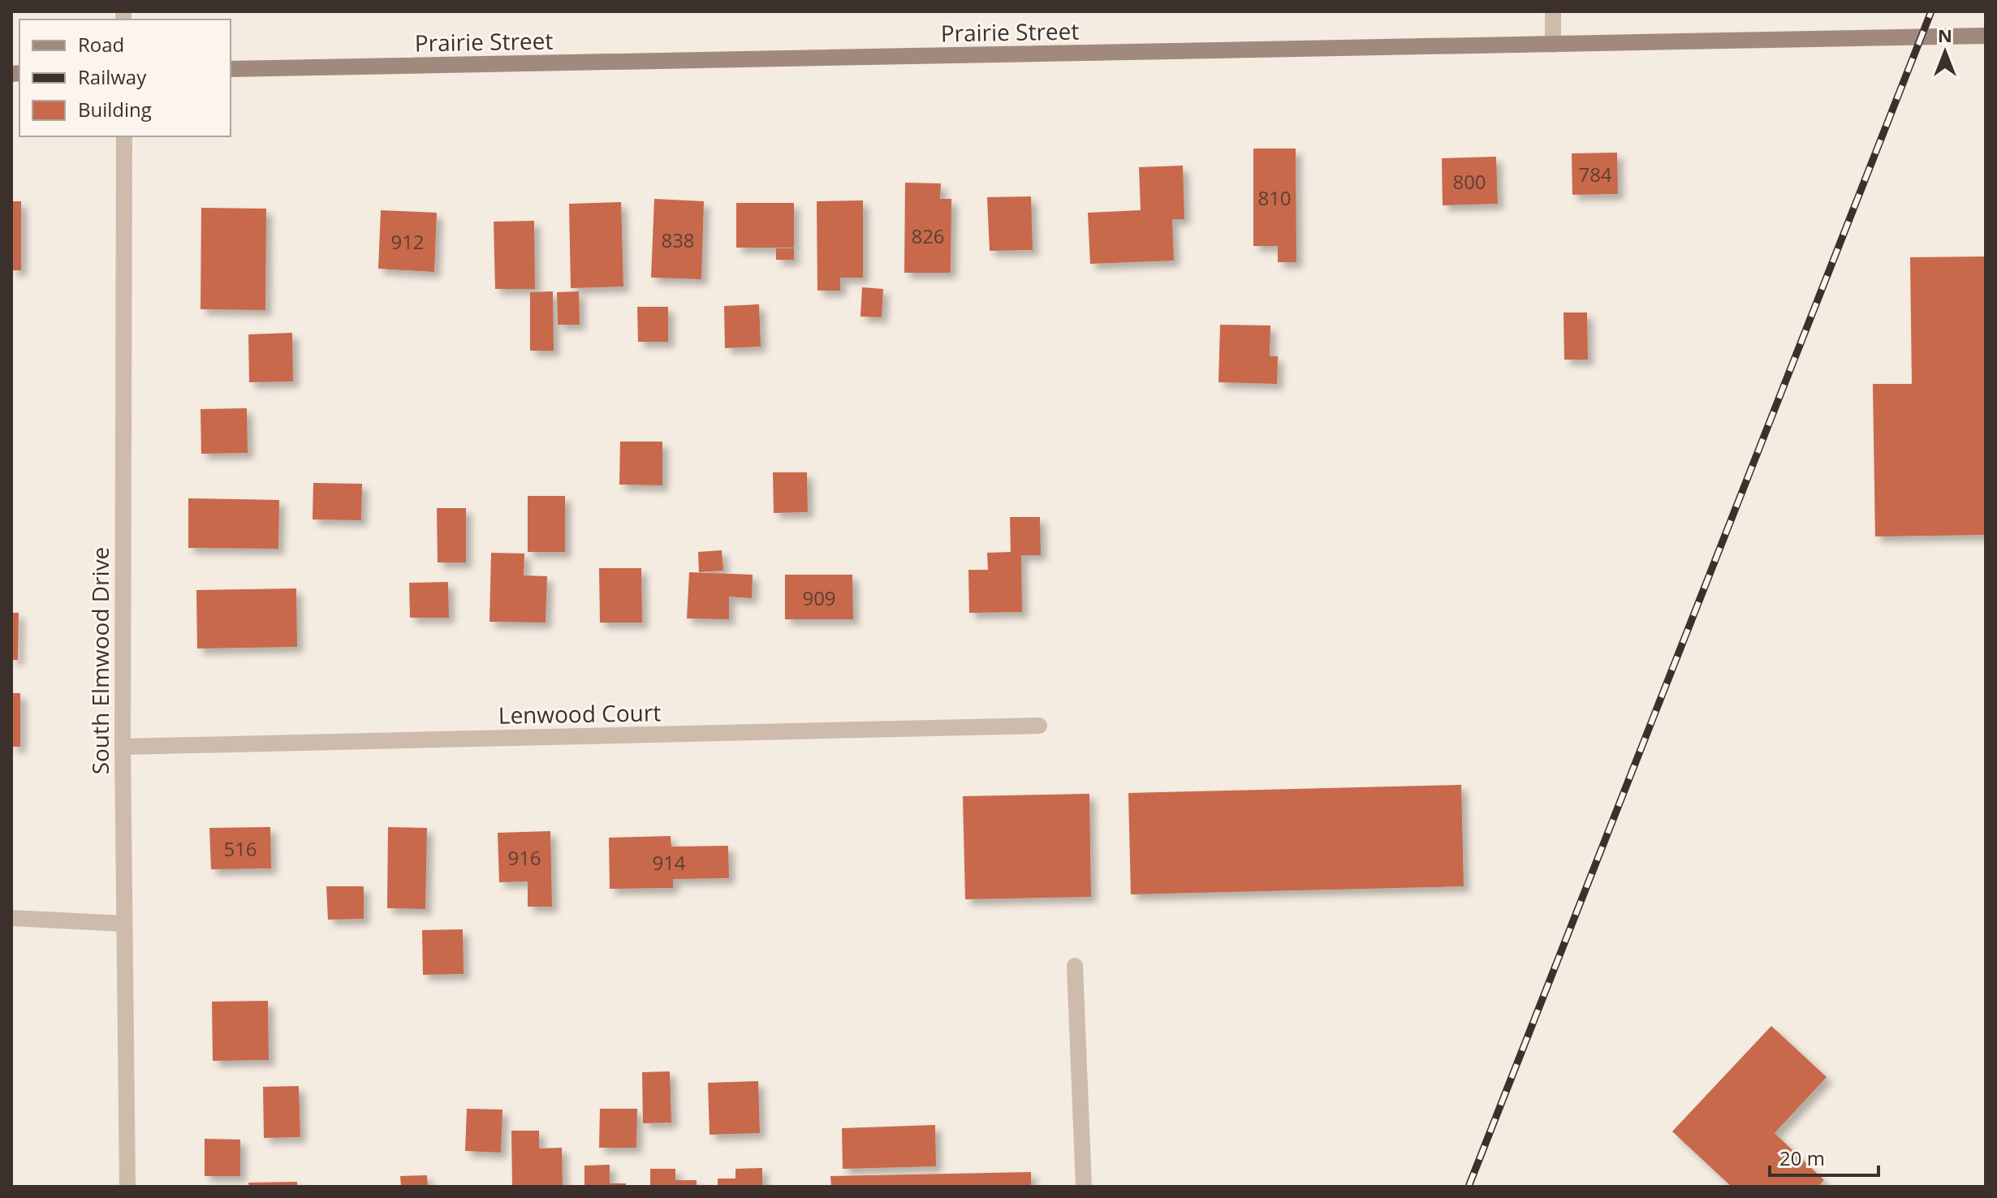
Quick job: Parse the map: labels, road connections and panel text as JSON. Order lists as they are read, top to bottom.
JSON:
{
  "streets": {
    "street": ["Prairie Street", "South Elmwood Drive", "Lenwood Court"]
  },
  "crossings": [
    ["South Elmwood Drive", "Lenwood Court"]
  ],
  "house_numbers": [
    "784",
    "800",
    "810",
    "826",
    "838",
    "912",
    "909",
    "516",
    "916",
    "914"
  ],
  "legend": ["Road", "Railway", "Building"],
  "scale_bar": "20 m",
  "north": "top"
}
